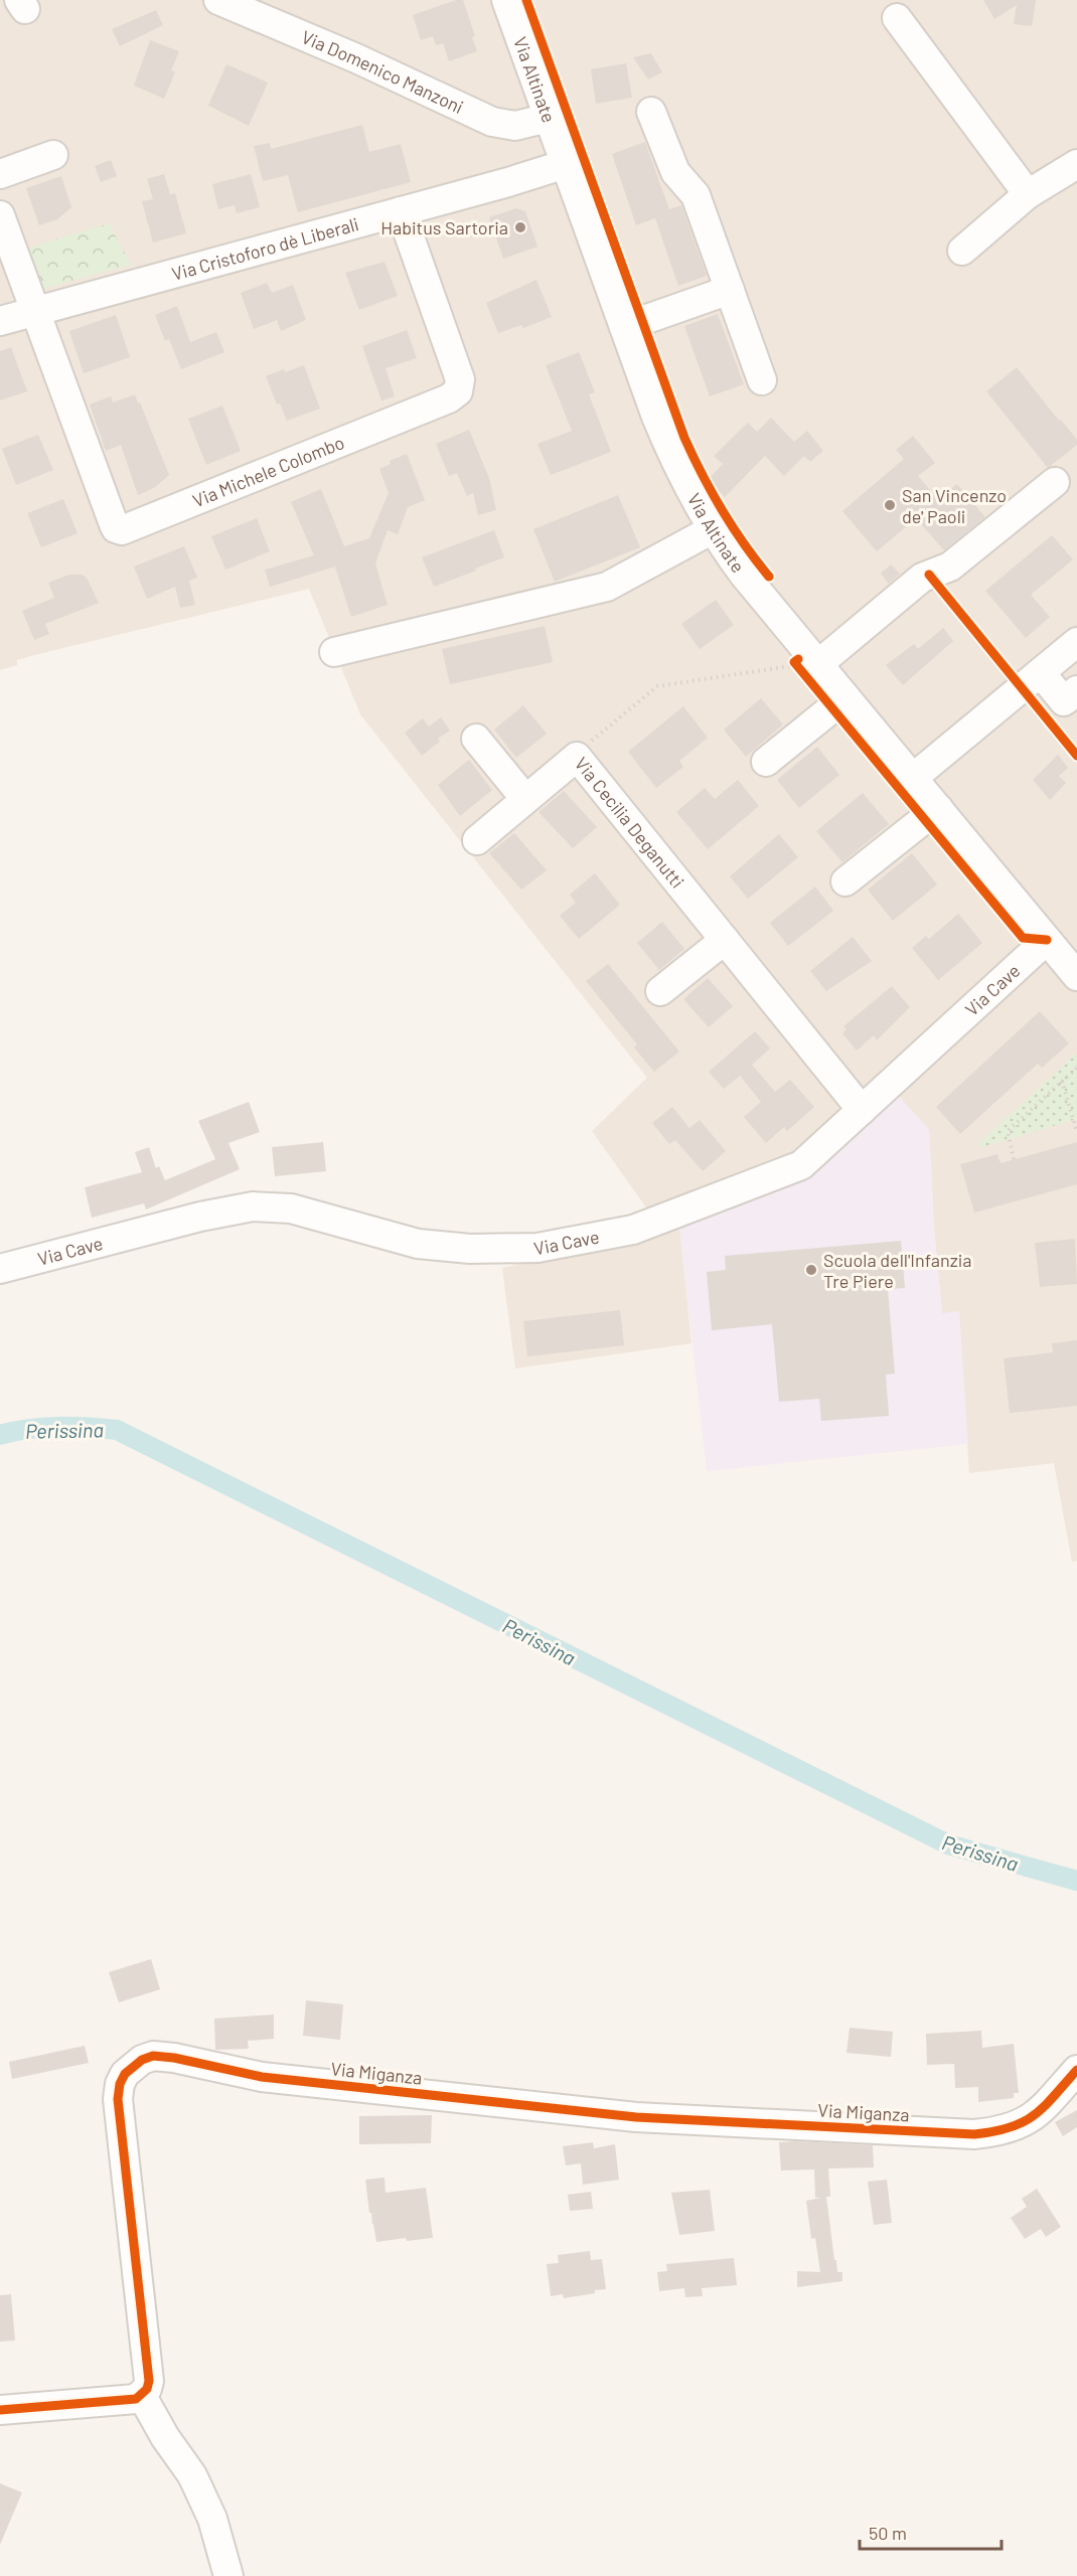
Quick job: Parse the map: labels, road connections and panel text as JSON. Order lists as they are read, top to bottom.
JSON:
{
  "streets": {
    "street": [
      "Via Domenico Manzoni",
      "Via Altinate",
      "Via Cristoforo dè Liberali",
      "Via Michele Colombo",
      "Via Cecilia Deganutti",
      "Via Cave",
      "Via Miganza"
    ]
  },
  "crossings": [
    ["Via Domenico Manzoni", "Via Altinate"],
    ["Via Altinate", "Via Cristoforo dè Liberali"],
    ["Via Altinate", "Via Cave"],
    ["Via Cristoforo dè Liberali", "Via Michele Colombo"],
    ["Via Cecilia Deganutti", "Via Cave"]
  ],
  "water": ["Perissina"],
  "places": ["Habitus Sartoria", "San Vincenzo de' Paoli", "Scuola dell'Infanzia Tre Piere"],
  "scale_bar": "50 m"
}
